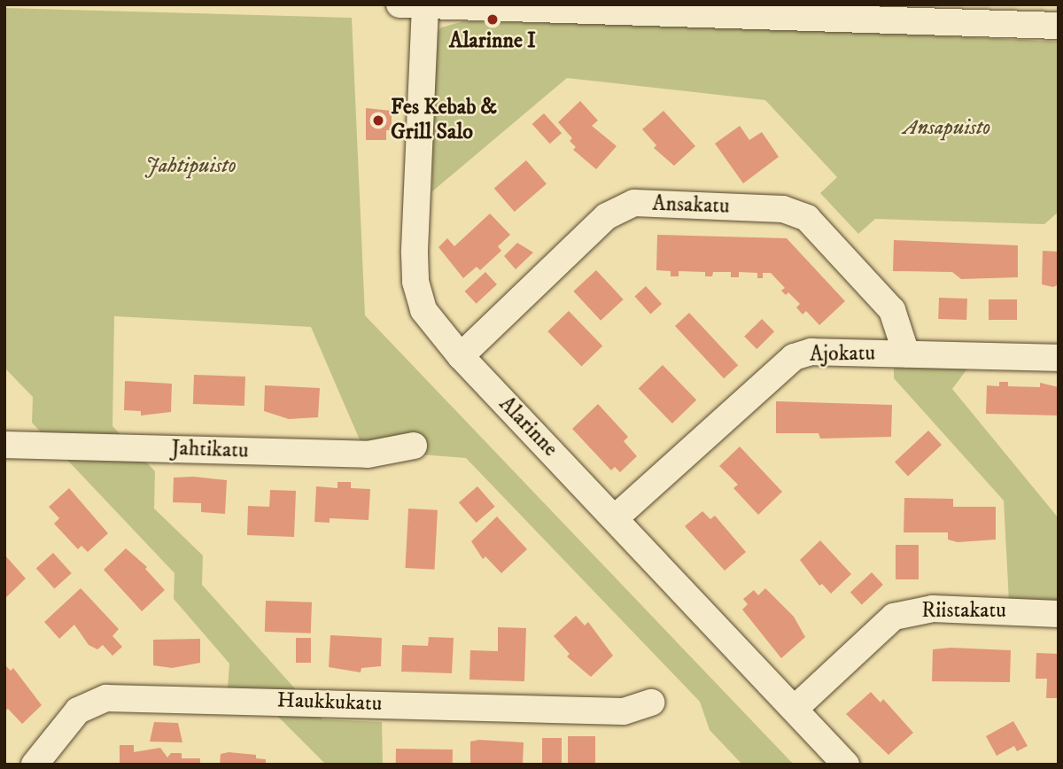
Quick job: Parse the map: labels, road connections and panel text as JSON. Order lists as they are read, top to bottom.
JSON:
{
  "streets": {
    "street": [
      "Ansakatu",
      "Ajokatu",
      "Alarinne",
      "Jahtikatu",
      "Riistakatu",
      "Haukkukatu"
    ]
  },
  "crossings": [
    ["Ansakatu", "Ajokatu"],
    ["Ansakatu", "Alarinne"],
    ["Ajokatu", "Alarinne"],
    ["Alarinne", "Riistakatu"]
  ],
  "parks": ["Ansapuisto", "Jahtipuisto"],
  "places": ["Alarinne I", "Fes Kebab & Grill Salo"]
}
